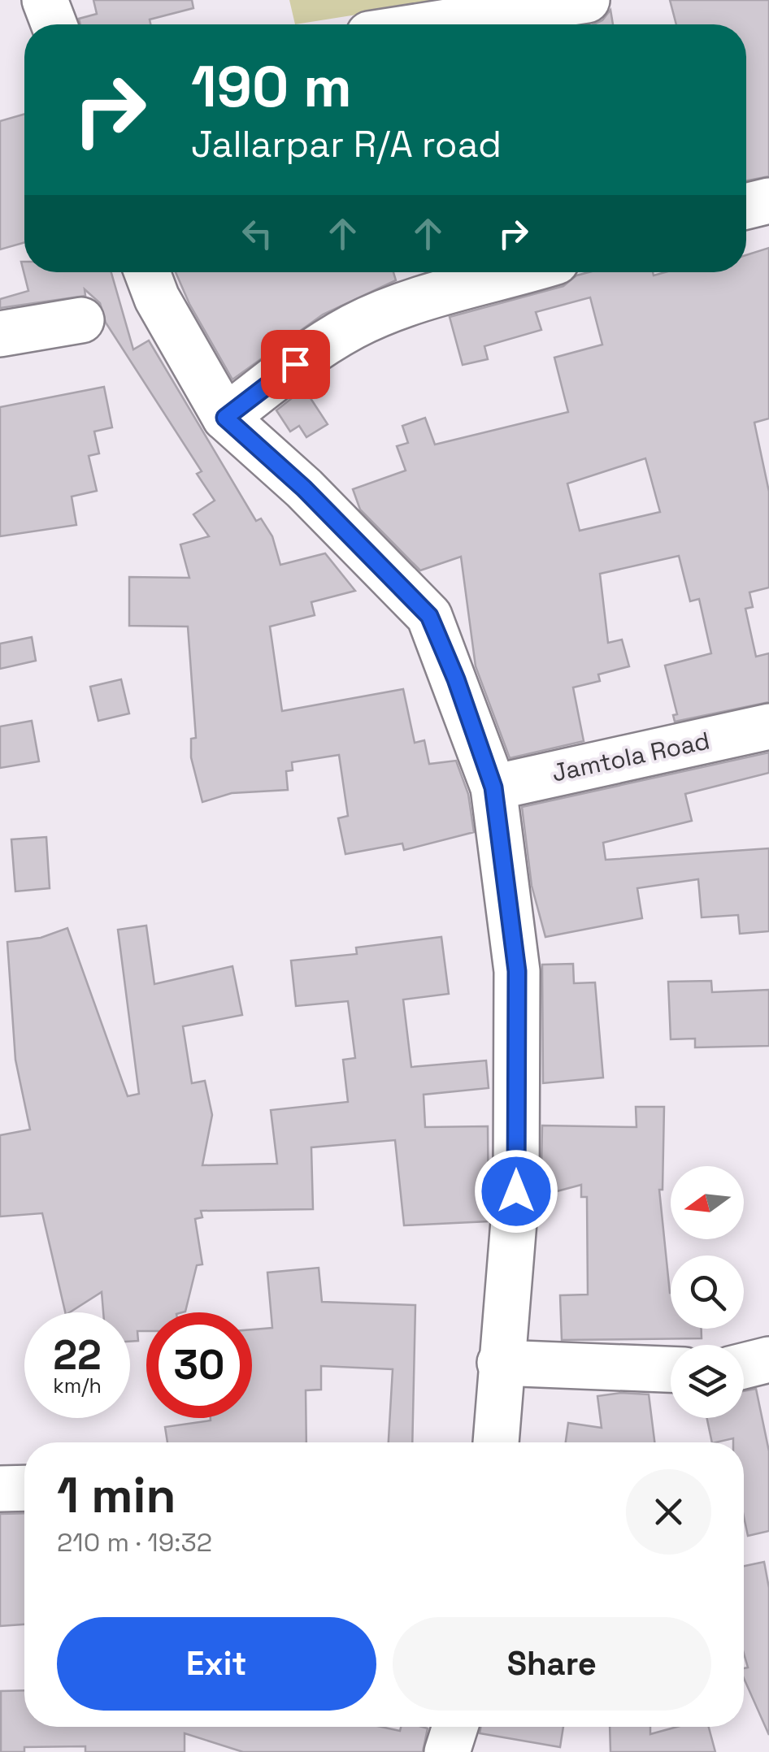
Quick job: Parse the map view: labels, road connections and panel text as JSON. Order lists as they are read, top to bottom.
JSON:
{
  "streets": {
    "street": ["Jamtola Road"]
  },
  "north": "left",
  "page": {
    "turn": ["190 m", "Jallarpar R/A road"],
    "speed": "22 km/h",
    "limit": "30",
    "heading": ["1 min", "210 m · 19:32"],
    "buttons": ["Exit", "Share"]
  }
}
